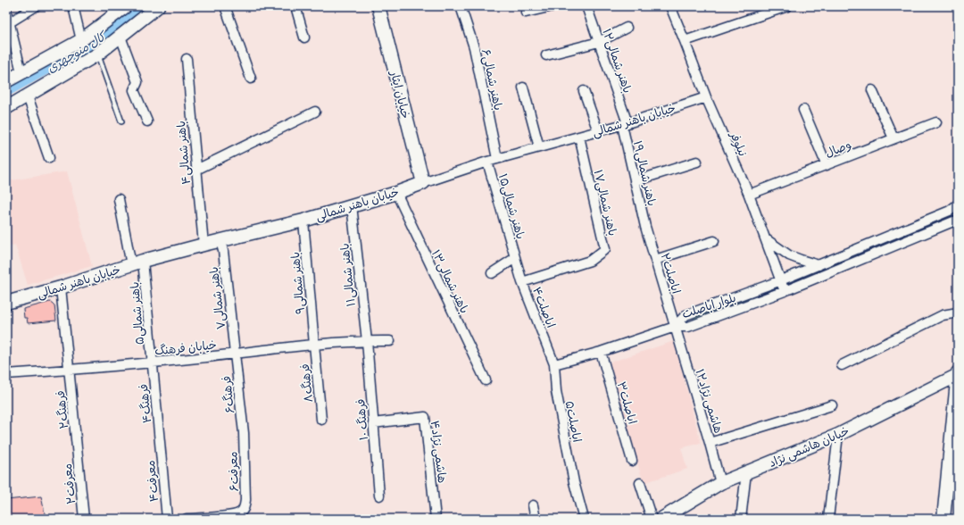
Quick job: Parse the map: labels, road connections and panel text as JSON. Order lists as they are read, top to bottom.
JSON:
{
  "streets": {
    "street": [
      "باهنر شمالی۱۲",
      "باهنر شمالی۶",
      "خیابان ایثار",
      "خیابان باهنر شمالی",
      "نیلوفر",
      "وصال",
      "باهنر شمالی۴",
      "باهنر شمالی۱۹",
      "باهنر شمالی۱۷",
      "باهنر شمالی۱۵",
      "اباصلت۲",
      "باهنر شمالی۱۱",
      "باهنر شمالی۱۳",
      "باهنر شمالی۹",
      "باهنر شمالی۷",
      "بلوار اباصلت",
      "اباصلت۴",
      "باهنر شمالی۵",
      "خیابان فرهنگ",
      "فرهنگ۸",
      "فرهنگ۶",
      "هاشمی نژاد۱۲",
      "اباصلت۳",
      "فرهنگ۴",
      "فرهنگ۲",
      "فرهنگ ۱۰",
      "اباصلت۵",
      "خیابان هاشمی نژاد",
      "هاشمی نژاد۴",
      "معرفت۶",
      "معرفت۴",
      "معرفت۲"
    ]
  },
  "crossings": [
    ["باهنر شمالی۱۲", "خیابان باهنر شمالی"],
    ["باهنر شمالی۱۲", "باهنر شمالی۱۹"],
    ["باهنر شمالی۶", "خیابان باهنر شمالی"],
    ["خیابان ایثار", "خیابان باهنر شمالی"],
    ["خیابان باهنر شمالی", "نیلوفر"],
    ["خیابان باهنر شمالی", "باهنر شمالی۴"],
    ["خیابان باهنر شمالی", "باهنر شمالی۱۹"],
    ["خیابان باهنر شمالی", "باهنر شمالی۱۷"],
    ["خیابان باهنر شمالی", "باهنر شمالی۱۵"],
    ["خیابان باهنر شمالی", "باهنر شمالی۱۱"],
    ["خیابان باهنر شمالی", "باهنر شمالی۱۳"],
    ["خیابان باهنر شمالی", "باهنر شمالی۹"],
    ["خیابان باهنر شمالی", "باهنر شمالی۷"],
    ["خیابان باهنر شمالی", "باهنر شمالی۵"],
    ["خیابان باهنر شمالی", "فرهنگ۲"],
    ["نیلوفر", "وصال"],
    ["نیلوفر", "بلوار اباصلت"],
    ["باهنر شمالی۱۹", "اباصلت۲"],
    ["باهنر شمالی۱۷", "اباصلت۴"],
    ["باهنر شمالی۱۵", "اباصلت۴"],
    ["اباصلت۲", "بلوار اباصلت"],
    ["اباصلت۲", "هاشمی نژاد۱۲"],
    ["باهنر شمالی۱۱", "خیابان فرهنگ"],
    ["باهنر شمالی۱۱", "فرهنگ ۱۰"],
    ["باهنر شمالی۹", "خیابان فرهنگ"],
    ["باهنر شمالی۹", "فرهنگ۸"],
    ["باهنر شمالی۷", "خیابان فرهنگ"],
    ["باهنر شمالی۷", "فرهنگ۶"],
    ["بلوار اباصلت", "هاشمی نژاد۱۲"],
    ["اباصلت۴", "اباصلت۵"],
    ["باهنر شمالی۵", "خیابان فرهنگ"],
    ["باهنر شمالی۵", "فرهنگ۴"],
    ["خیابان فرهنگ", "فرهنگ۸"],
    ["خیابان فرهنگ", "فرهنگ۶"],
    ["خیابان فرهنگ", "فرهنگ۴"],
    ["خیابان فرهنگ", "فرهنگ۲"],
    ["خیابان فرهنگ", "فرهنگ ۱۰"],
    ["فرهنگ۶", "معرفت۶"],
    ["هاشمی نژاد۱۲", "خیابان هاشمی نژاد"],
    ["فرهنگ۴", "معرفت۴"],
    ["فرهنگ۲", "معرفت۲"],
    ["فرهنگ ۱۰", "هاشمی نژاد۴"]
  ],
  "water": ["کال منوچهری"]
}
